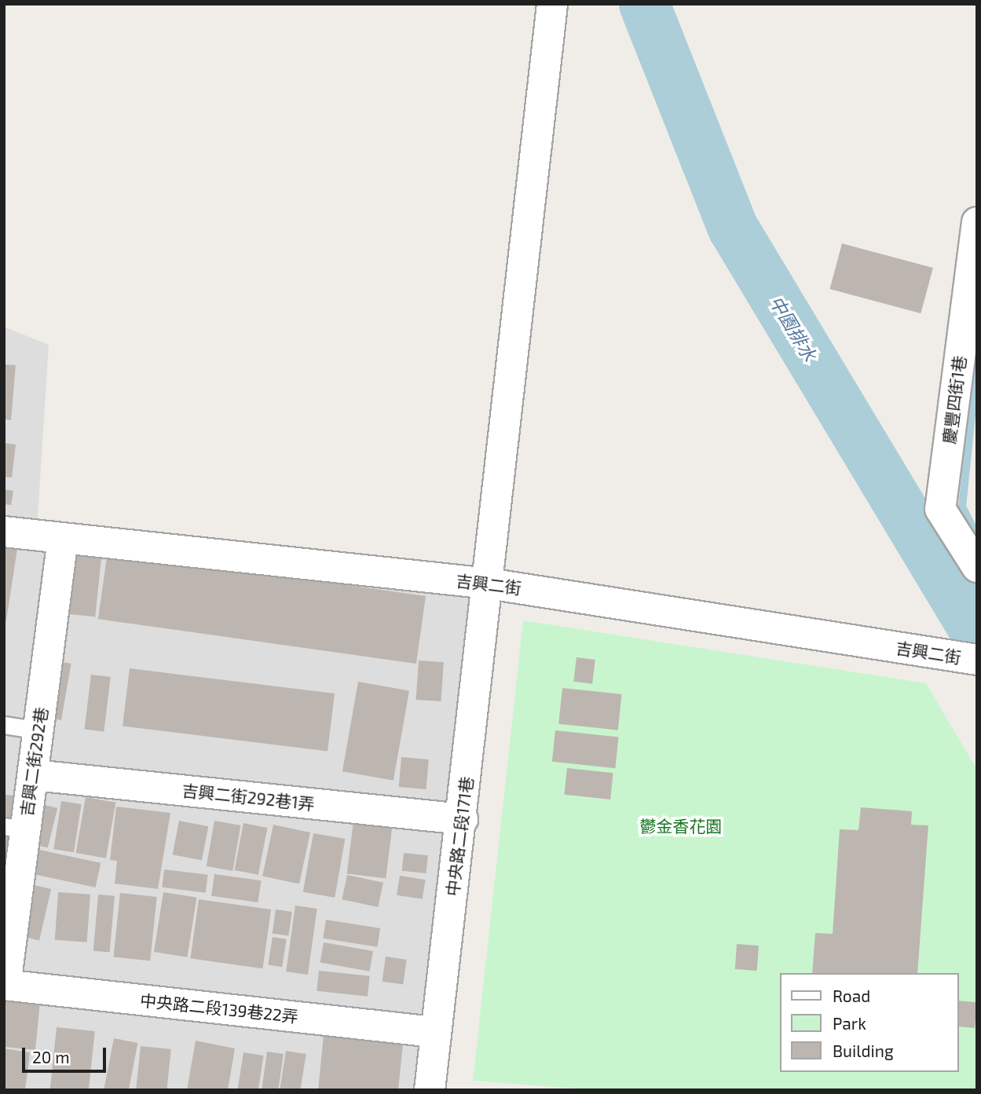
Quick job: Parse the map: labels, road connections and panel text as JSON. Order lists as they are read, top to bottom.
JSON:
{
  "streets": {
    "street": [
      "慶豐四街1巷",
      "吉興二街",
      "吉興二街292巷",
      "吉興二街292巷1弄",
      "中央路二段171巷",
      "中央路二段139巷22弄"
    ]
  },
  "crossings": [
    ["吉興二街", "吉興二街292巷"],
    ["吉興二街", "中央路二段171巷"],
    ["吉興二街292巷", "吉興二街292巷1弄"],
    ["吉興二街292巷", "中央路二段139巷22弄"],
    ["吉興二街292巷1弄", "中央路二段171巷"],
    ["中央路二段171巷", "中央路二段139巷22弄"]
  ],
  "water": ["中園排水"],
  "parks": ["鬱金香花園"],
  "legend": ["Road", "Park", "Building"],
  "scale_bar": "20 m"
}
